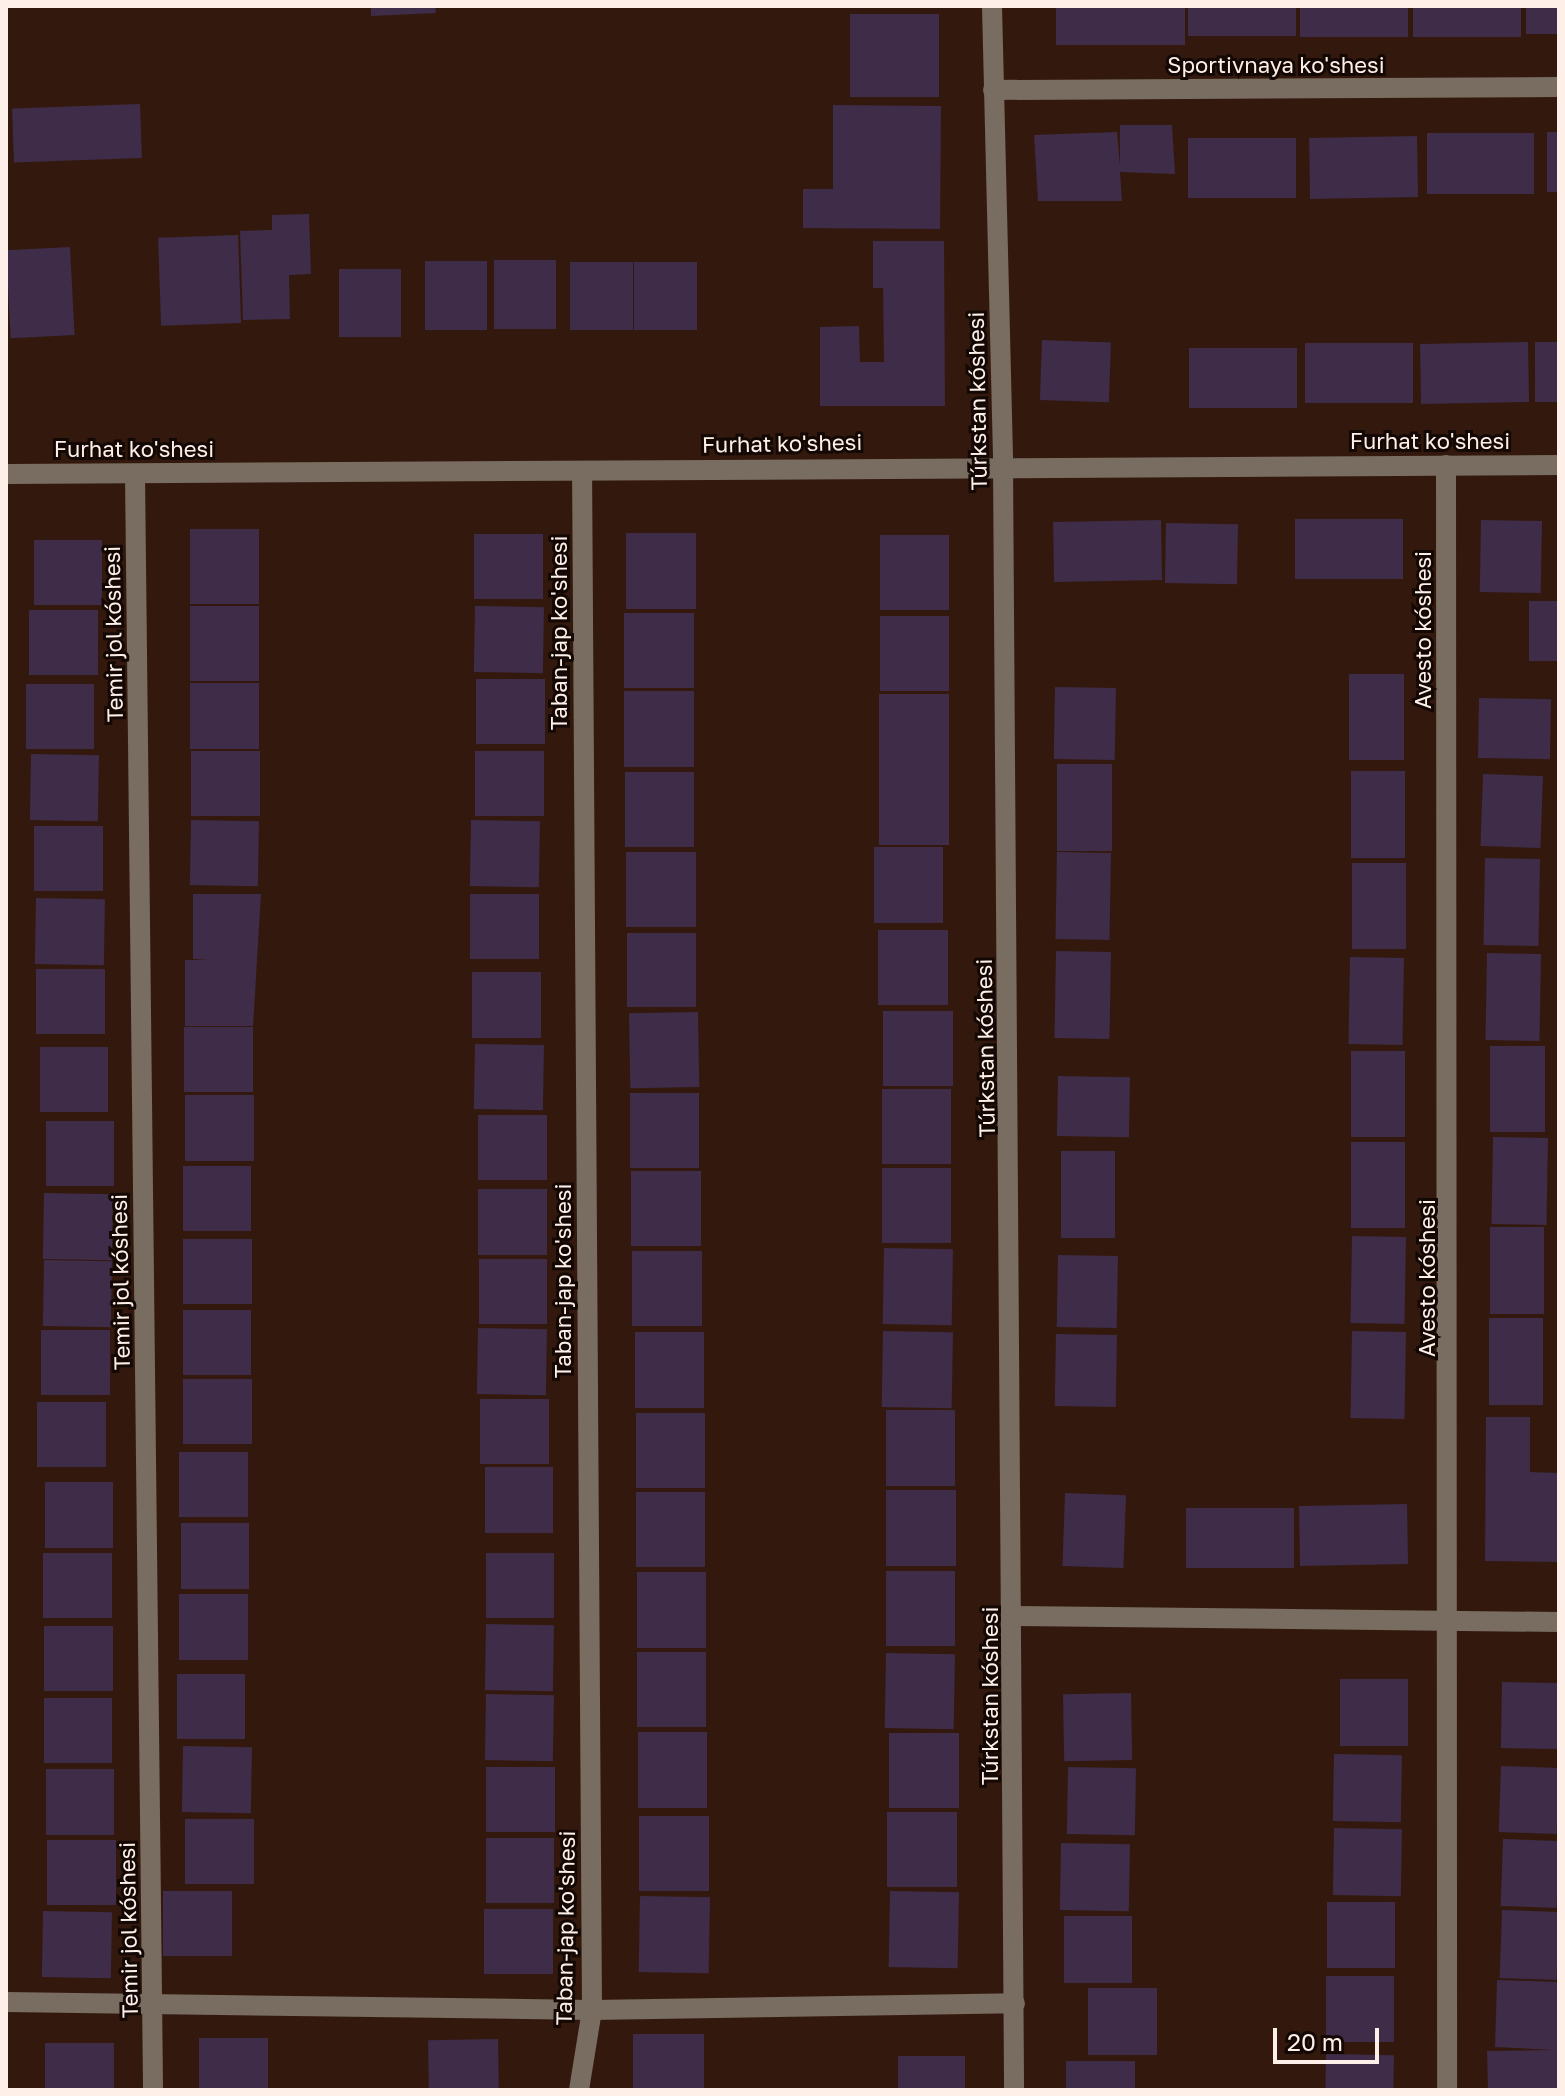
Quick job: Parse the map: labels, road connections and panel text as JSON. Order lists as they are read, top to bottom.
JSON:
{
  "streets": {
    "street": [
      "Sportivnaya ko'shesi",
      "Túrkstan kóshesi",
      "Furhat ko'shesi",
      "Avesto kóshesi",
      "Taban-jap ko'shesi",
      "Temir jol kóshesi"
    ]
  },
  "crossings": [
    ["Sportivnaya ko'shesi", "Túrkstan kóshesi"],
    ["Túrkstan kóshesi", "Furhat ko'shesi"],
    ["Furhat ko'shesi", "Avesto kóshesi"],
    ["Furhat ko'shesi", "Taban-jap ko'shesi"],
    ["Furhat ko'shesi", "Temir jol kóshesi"]
  ],
  "scale_bar": "20 m"
}
